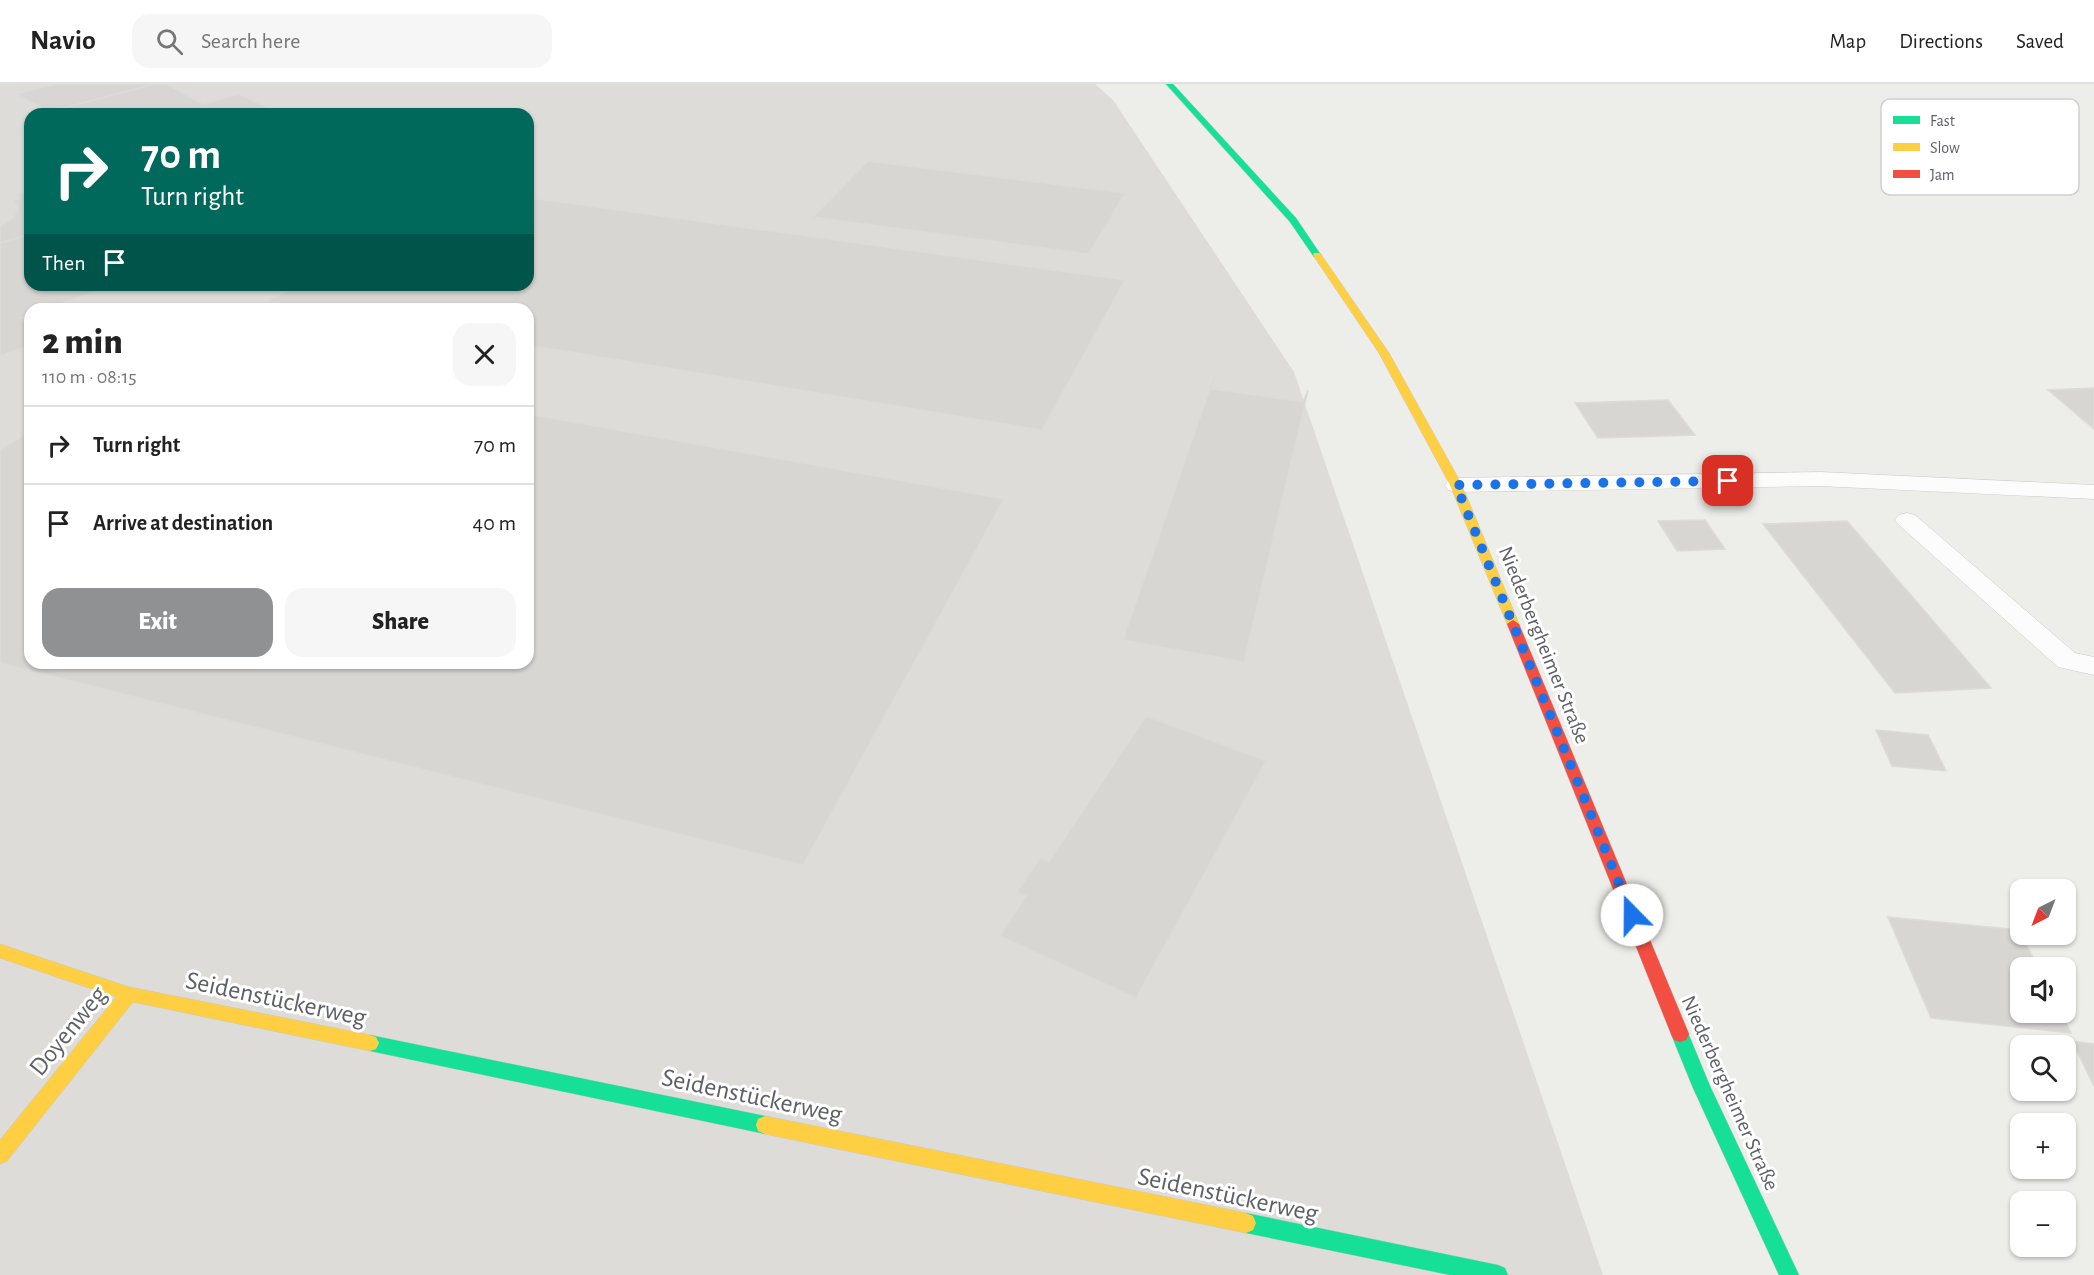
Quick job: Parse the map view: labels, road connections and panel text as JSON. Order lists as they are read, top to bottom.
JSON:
{
  "streets": {
    "main road": ["Niederbergheimer Straße", "Seidenstückerweg", "Doyenweg"]
  },
  "crossings": [
    ["Seidenstückerweg", "Doyenweg"]
  ],
  "legend": ["Fast", "Slow", "Jam"],
  "north": "bottom left",
  "page": {
    "header": "Navio",
    "search": "Search here",
    "nav": ["Map", "Directions", "Saved"],
    "turn": ["70 m", "Turn right"],
    "then": "Then",
    "heading": ["2 min", "110 m · 08:15"],
    "list": [
      {
        "name": "Turn right",
        "value": "70 m"
      },
      {
        "name": "Arrive at destination",
        "value": "40 m"
      }
    ],
    "buttons": ["Exit", "Share"],
    "map_buttons": ["+", "−"]
  }
}
